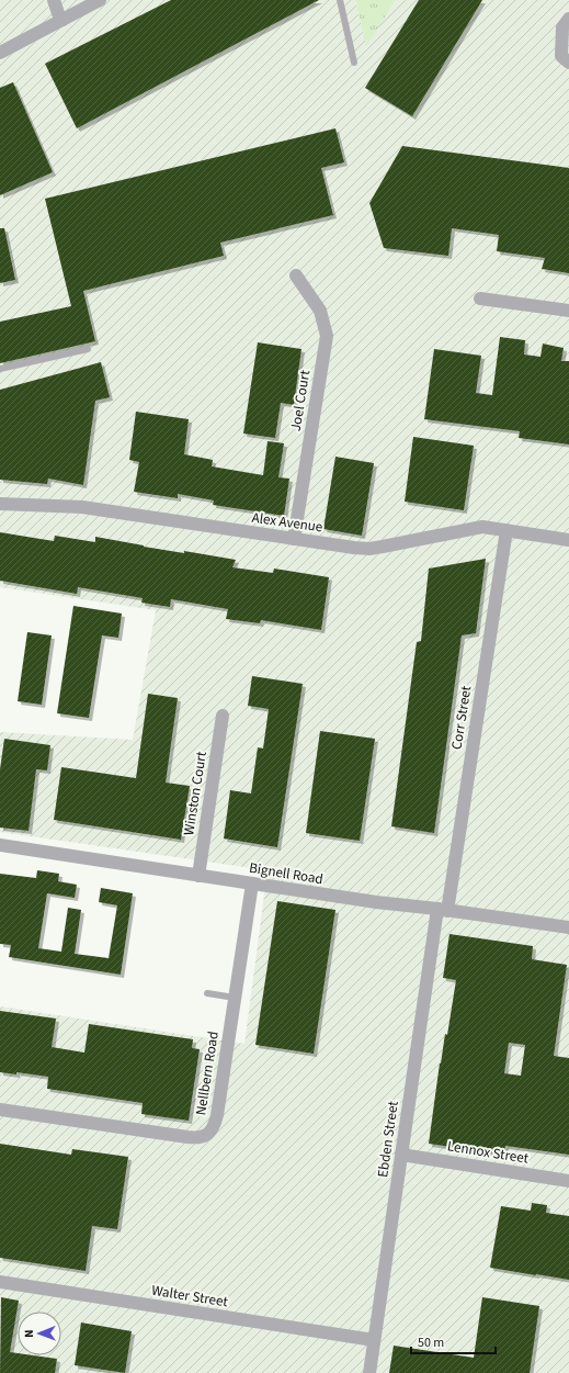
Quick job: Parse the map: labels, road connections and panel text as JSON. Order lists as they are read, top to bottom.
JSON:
{
  "streets": {
    "street": [
      "Joel Court",
      "Alex Avenue",
      "Corr Street",
      "Winston Court",
      "Bignell Road",
      "Nellbern Road",
      "Ebden Street",
      "Lennox Street",
      "Walter Street"
    ]
  },
  "crossings": [
    ["Joel Court", "Alex Avenue"],
    ["Alex Avenue", "Corr Street"],
    ["Corr Street", "Bignell Road"],
    ["Corr Street", "Ebden Street"],
    ["Winston Court", "Bignell Road"],
    ["Bignell Road", "Nellbern Road"],
    ["Bignell Road", "Ebden Street"],
    ["Ebden Street", "Lennox Street"],
    ["Ebden Street", "Walter Street"]
  ],
  "scale_bar": "50 m",
  "north": "left"
}
